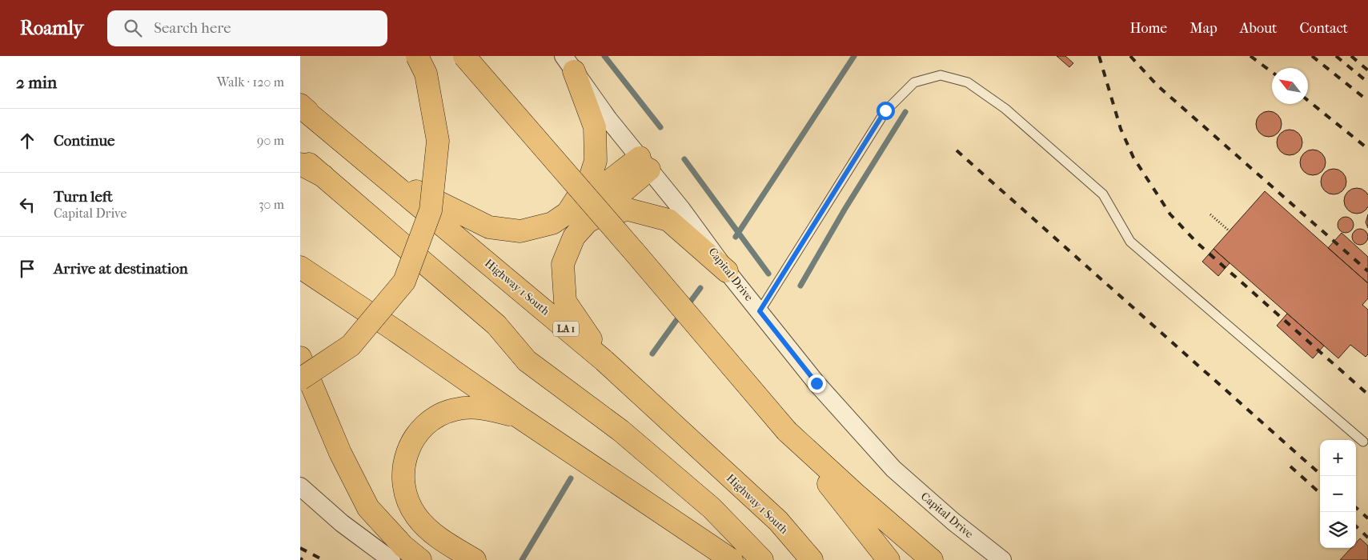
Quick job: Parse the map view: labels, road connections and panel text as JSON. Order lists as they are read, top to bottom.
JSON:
{
  "streets": {
    "highway": ["Highway 1 South", "LA 1"],
    "street": ["Capital Drive"]
  },
  "north": "top left",
  "page": {
    "header": "Roamly",
    "search": "Search here",
    "nav": [
      "Home",
      "Map",
      "About",
      "Contact"
    ],
    "heading": ["2 min", "Walk · 120 m"],
    "list": [
      ["Continue", "90 m"],
      ["Turn left", "Capital Drive", "30 m"],
      "Arrive at destination"
    ],
    "map_buttons": ["+", "−"]
  }
}
